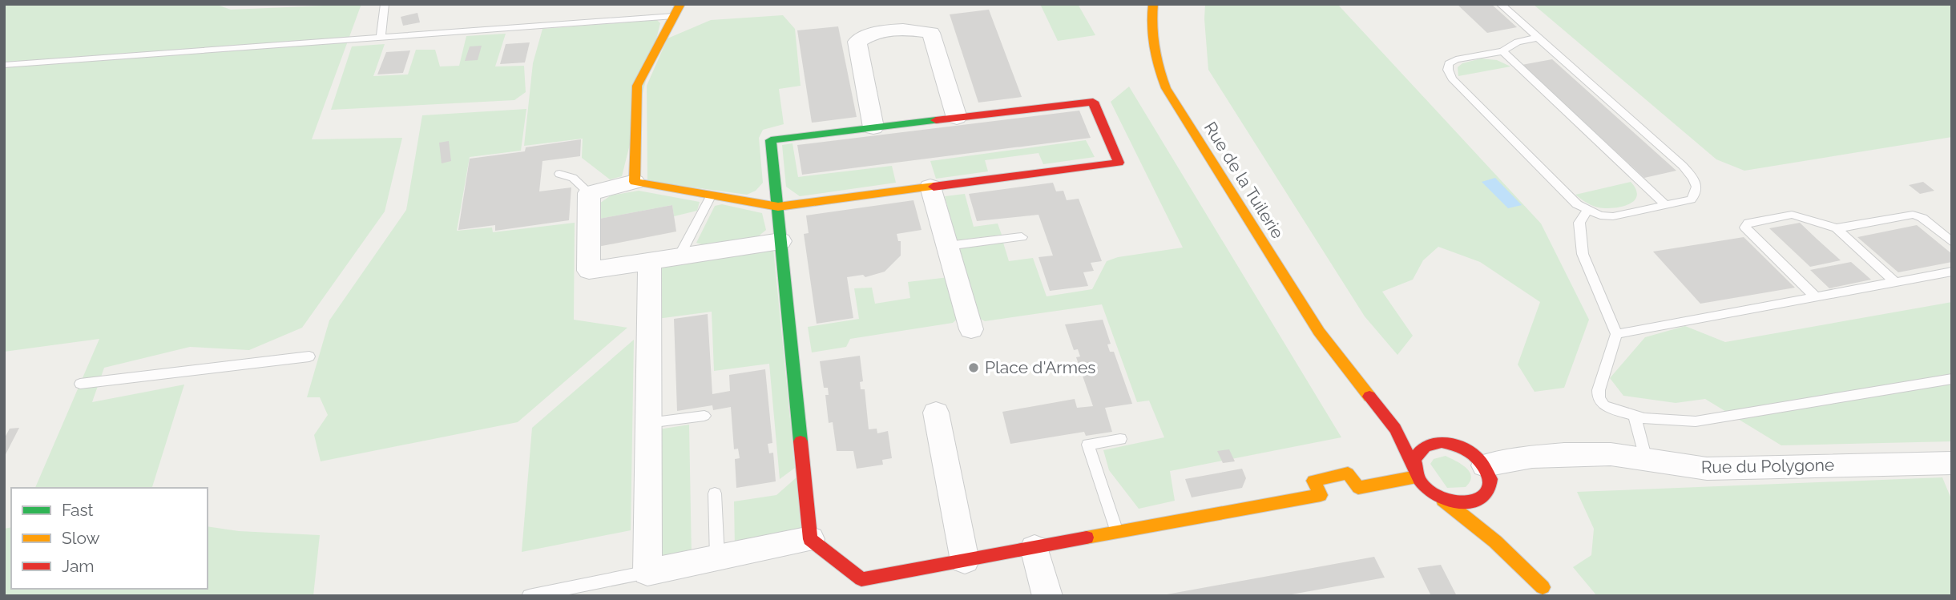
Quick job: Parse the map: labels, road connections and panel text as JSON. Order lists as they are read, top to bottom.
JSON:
{
  "streets": {
    "street": ["Rue de la Tuilerie", "Rue du Polygone"]
  },
  "crossings": [
    ["Rue de la Tuilerie", "Rue du Polygone"]
  ],
  "places": ["Place d'Armes"],
  "legend": ["Fast", "Slow", "Jam"]
}
